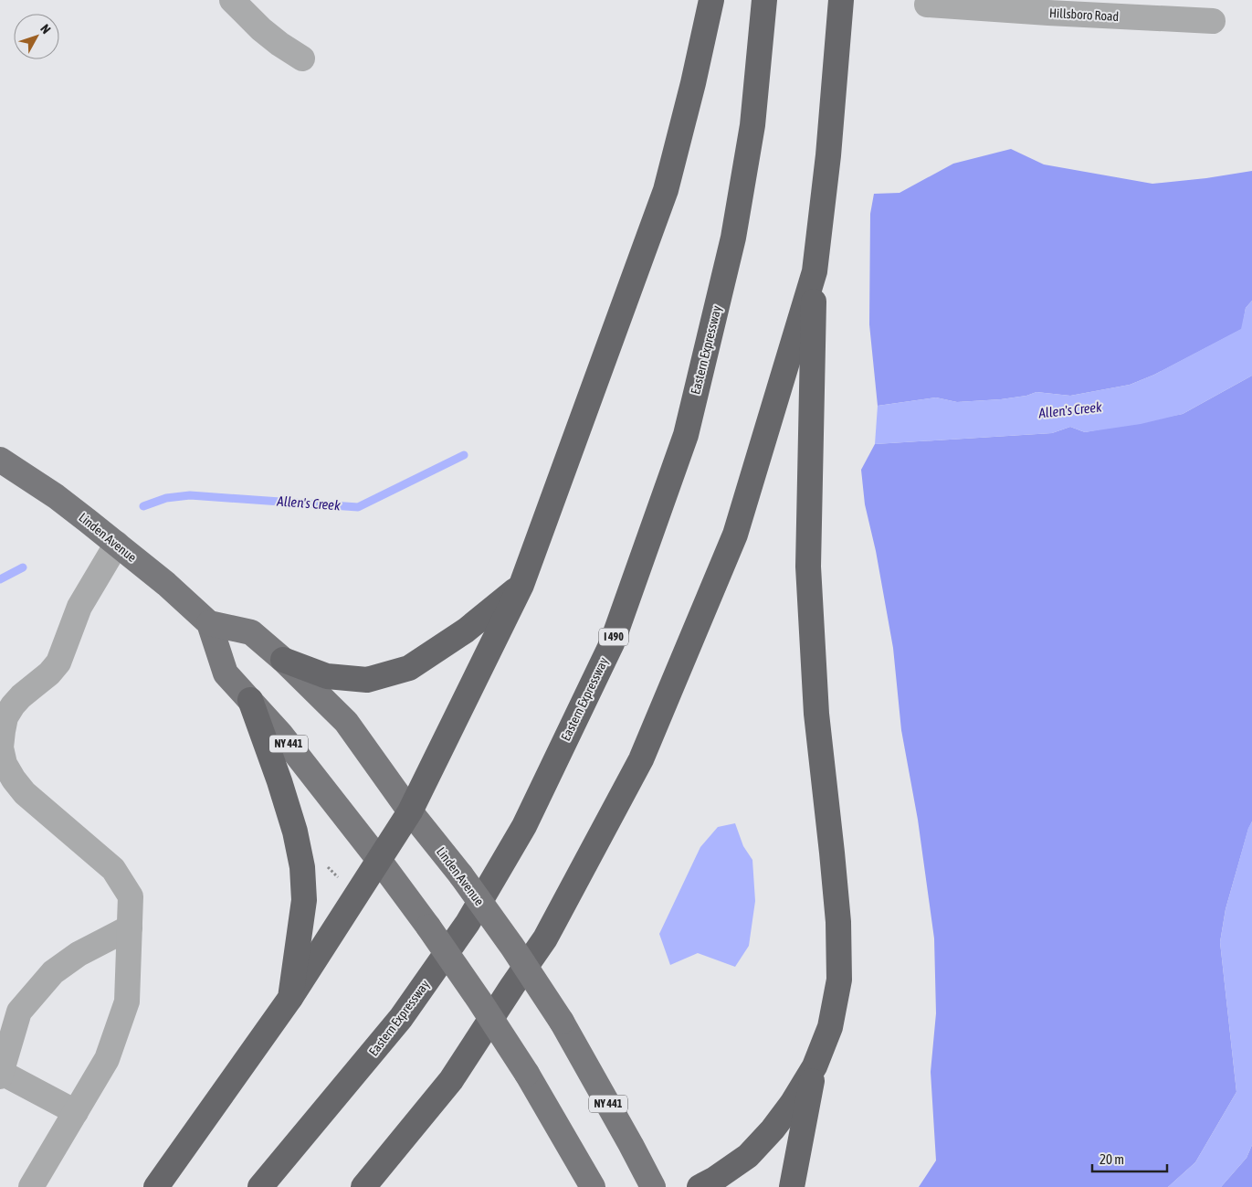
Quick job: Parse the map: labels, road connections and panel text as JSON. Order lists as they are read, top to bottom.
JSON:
{
  "streets": {
    "highway": ["Eastern Expressway", "I 490"],
    "main road": ["Linden Avenue", "NY 441"],
    "street": ["Hillsboro Road"]
  },
  "water": ["Allen's Creek"],
  "scale_bar": "20 m",
  "north": "top right"
}
